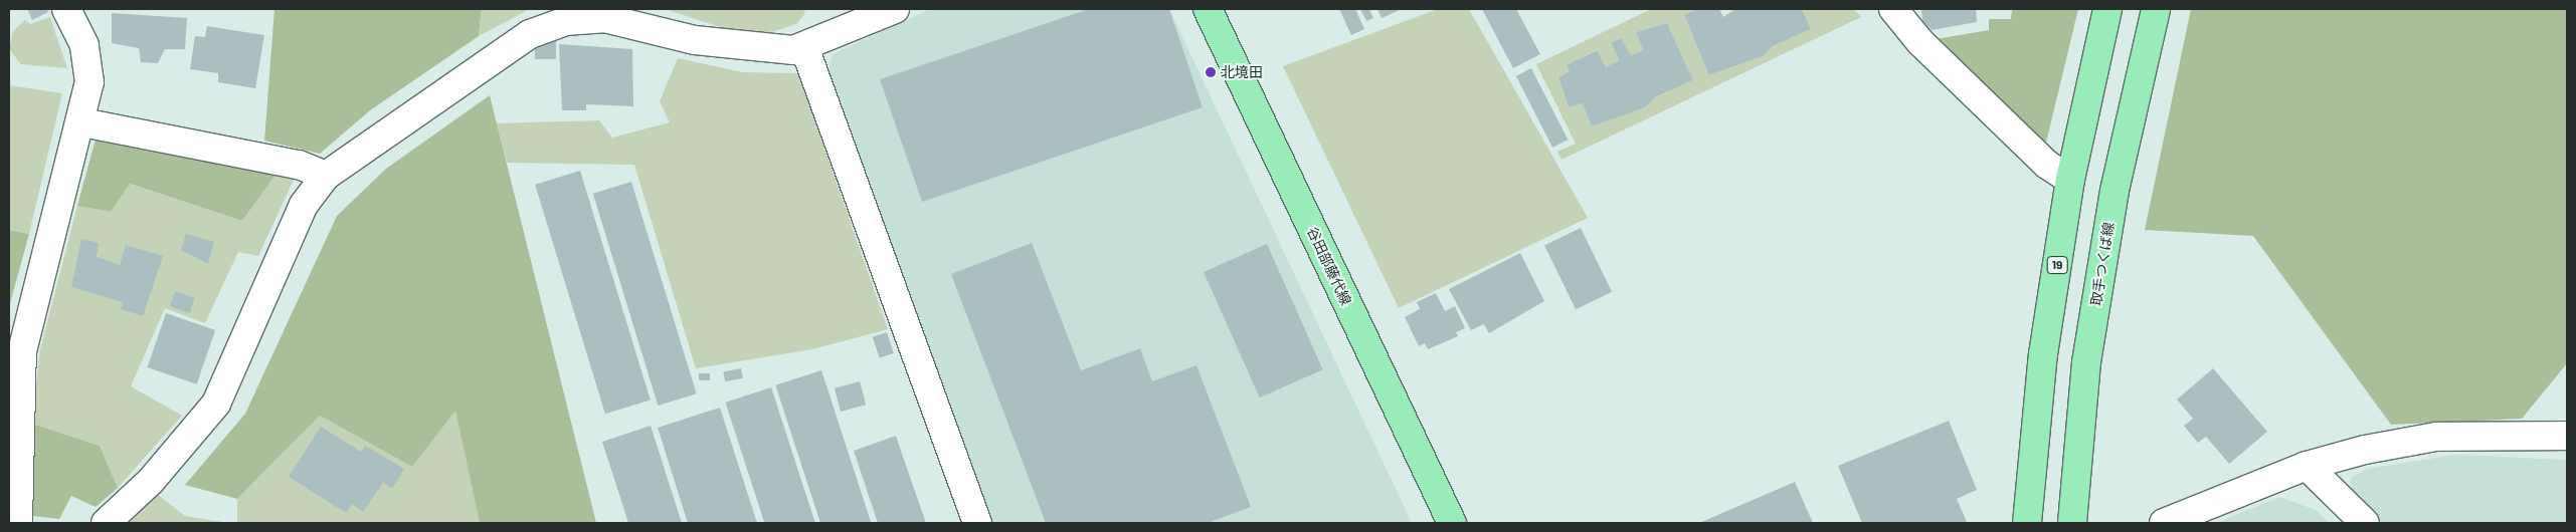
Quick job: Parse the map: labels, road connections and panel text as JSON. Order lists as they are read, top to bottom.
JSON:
{
  "streets": {
    "main road": ["取手つくば線", "19", "谷田部藤代線"]
  },
  "places": ["北境田"]
}
